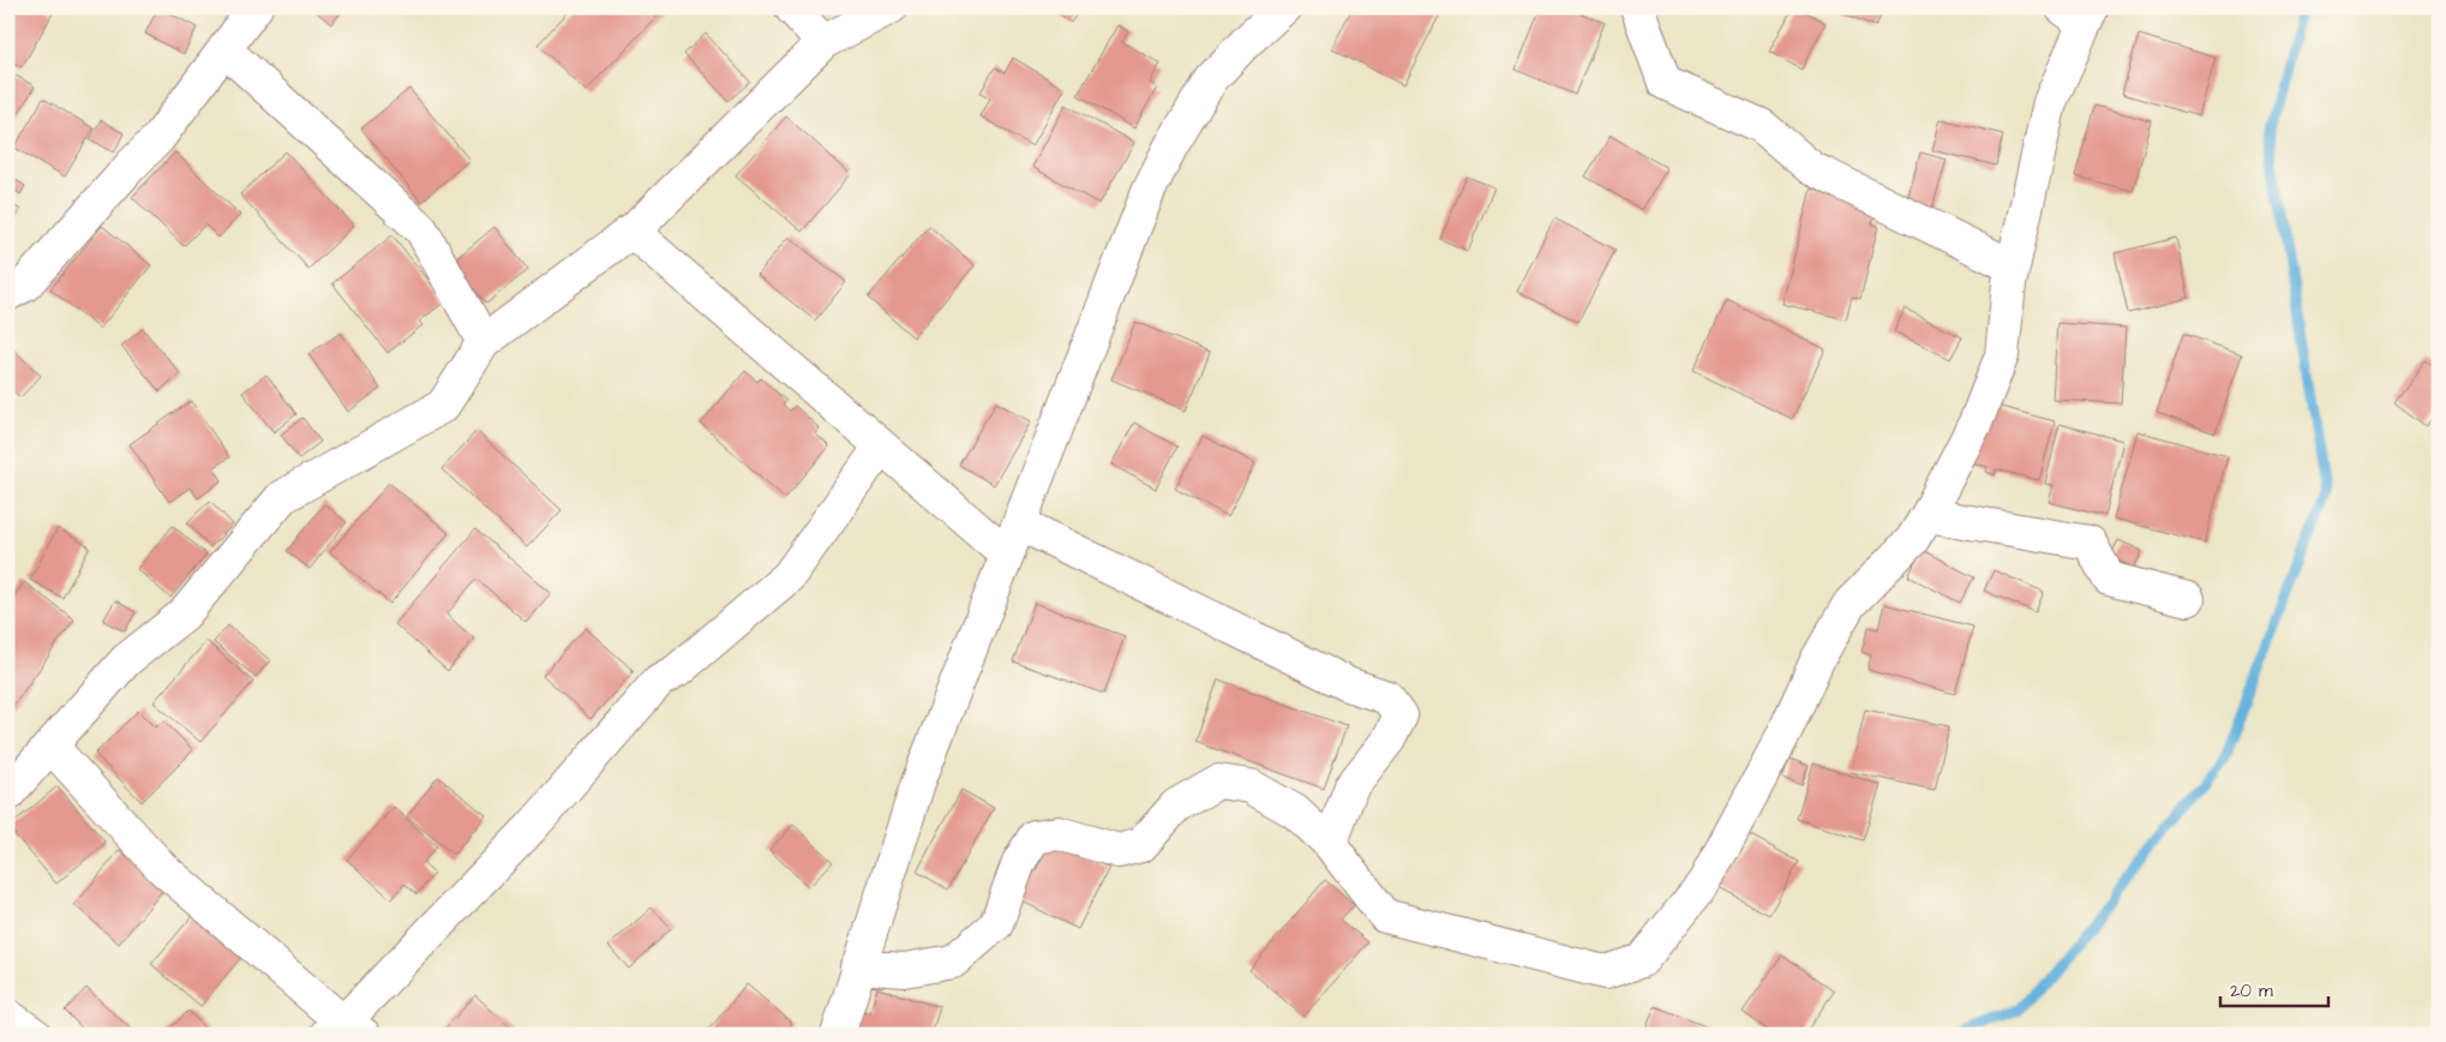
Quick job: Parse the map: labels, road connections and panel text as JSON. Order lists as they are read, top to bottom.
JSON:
{
  "scale_bar": "20 m"
}
